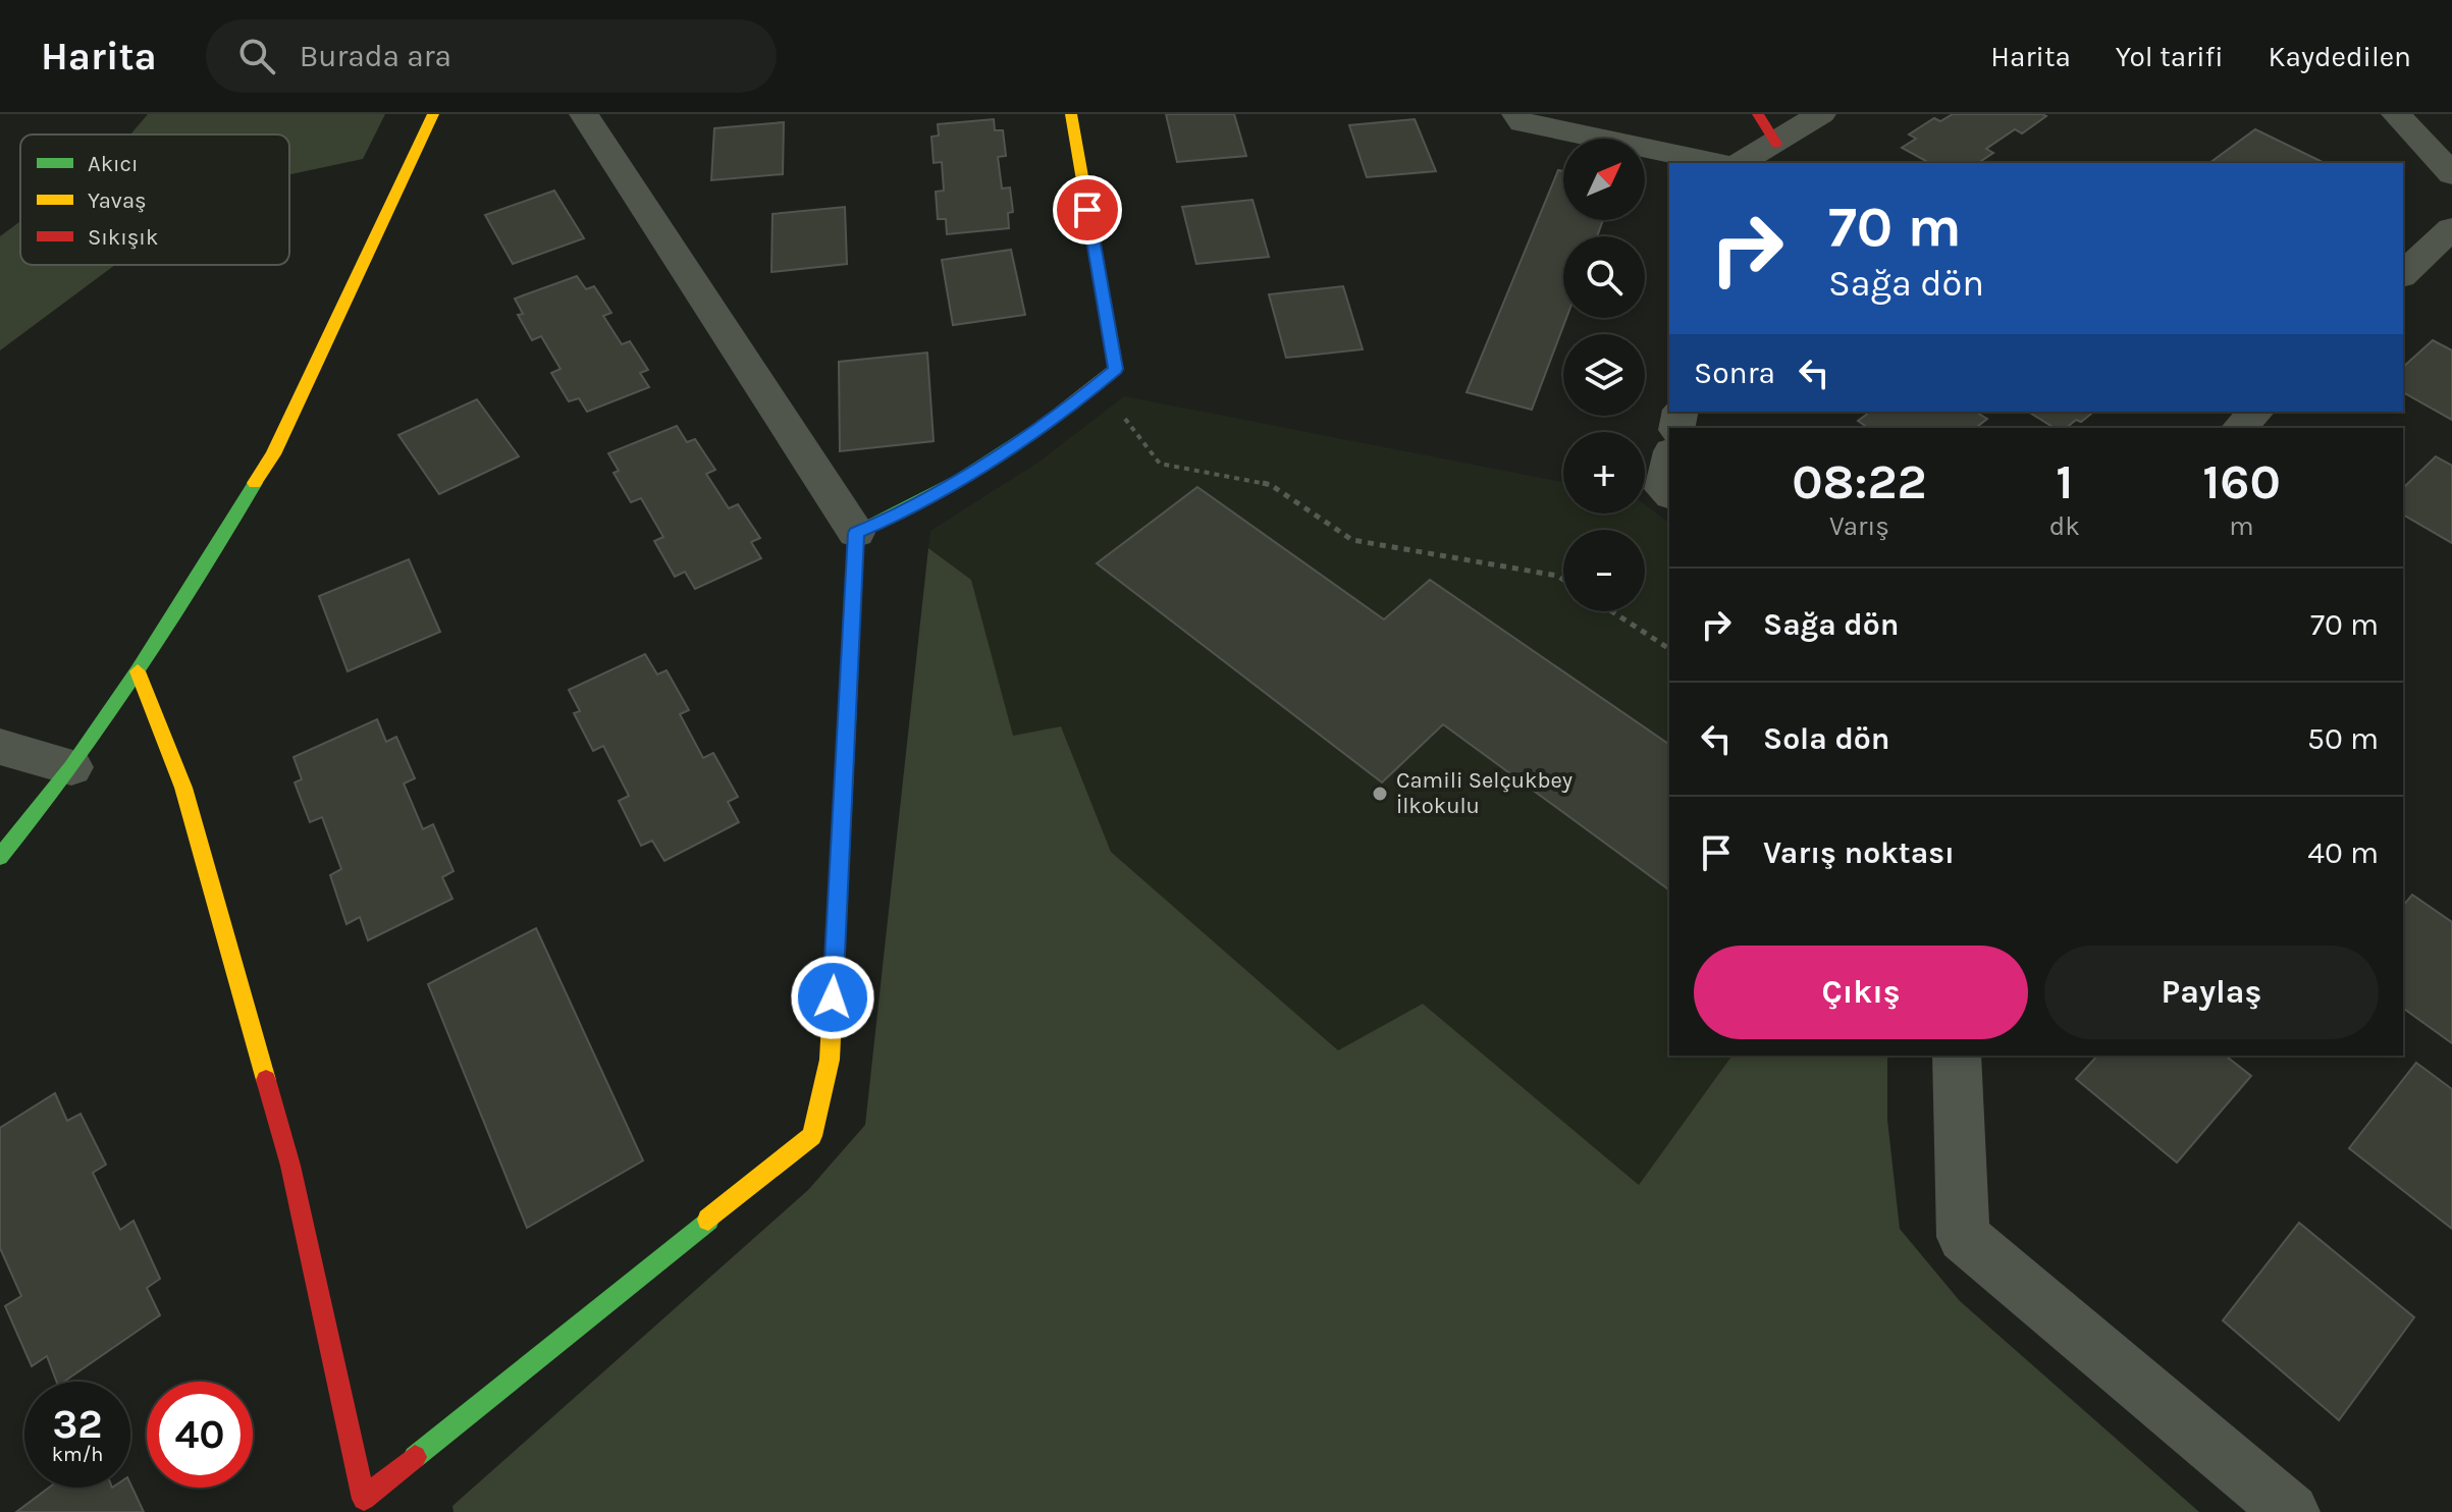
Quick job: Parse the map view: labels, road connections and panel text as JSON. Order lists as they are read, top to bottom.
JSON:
{
  "places": ["Camili Selçukbey İlkokulu"],
  "legend": ["Akıcı", "Yavaş", "Sıkışık"],
  "north": "top right",
  "page": {
    "header": "Harita",
    "search": "Burada ara",
    "nav": ["Harita", "Yol tarifi", "Kaydedilen"],
    "map_buttons": ["+", "−"],
    "turn": ["70 m", "Sağa dön"],
    "then": "Sonra",
    "eta": [
      "08:22",
      "Varış",
      "1",
      "dk",
      "160",
      "m"
    ],
    "list": [
      {
        "name": "Sağa dön",
        "value": "70 m"
      },
      {
        "name": "Sola dön",
        "value": "50 m"
      },
      {
        "name": "Varış noktası",
        "value": "40 m"
      }
    ],
    "buttons": ["Çıkış", "Paylaş"],
    "speed": "32 km/h",
    "limit": "40"
  }
}
